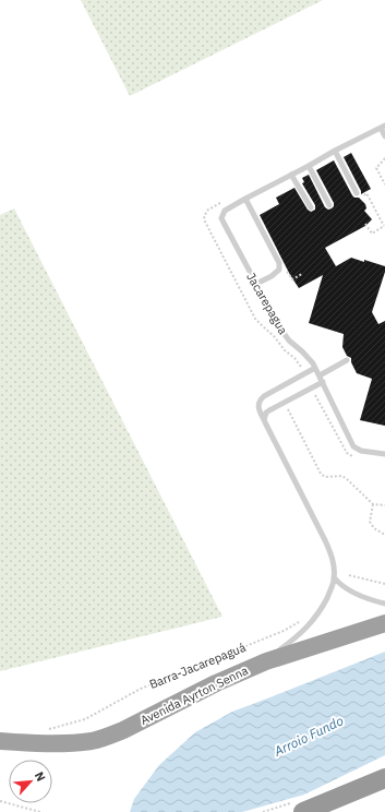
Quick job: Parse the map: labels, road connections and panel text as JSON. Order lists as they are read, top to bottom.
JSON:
{
  "streets": {
    "highway": ["Avenida Ayrton Senna"],
    "lane": ["Jacarepagua"],
    "path": ["Barra-Jacarepaguá"]
  },
  "water": ["Arroio Fundo"],
  "north": "top right"
}
